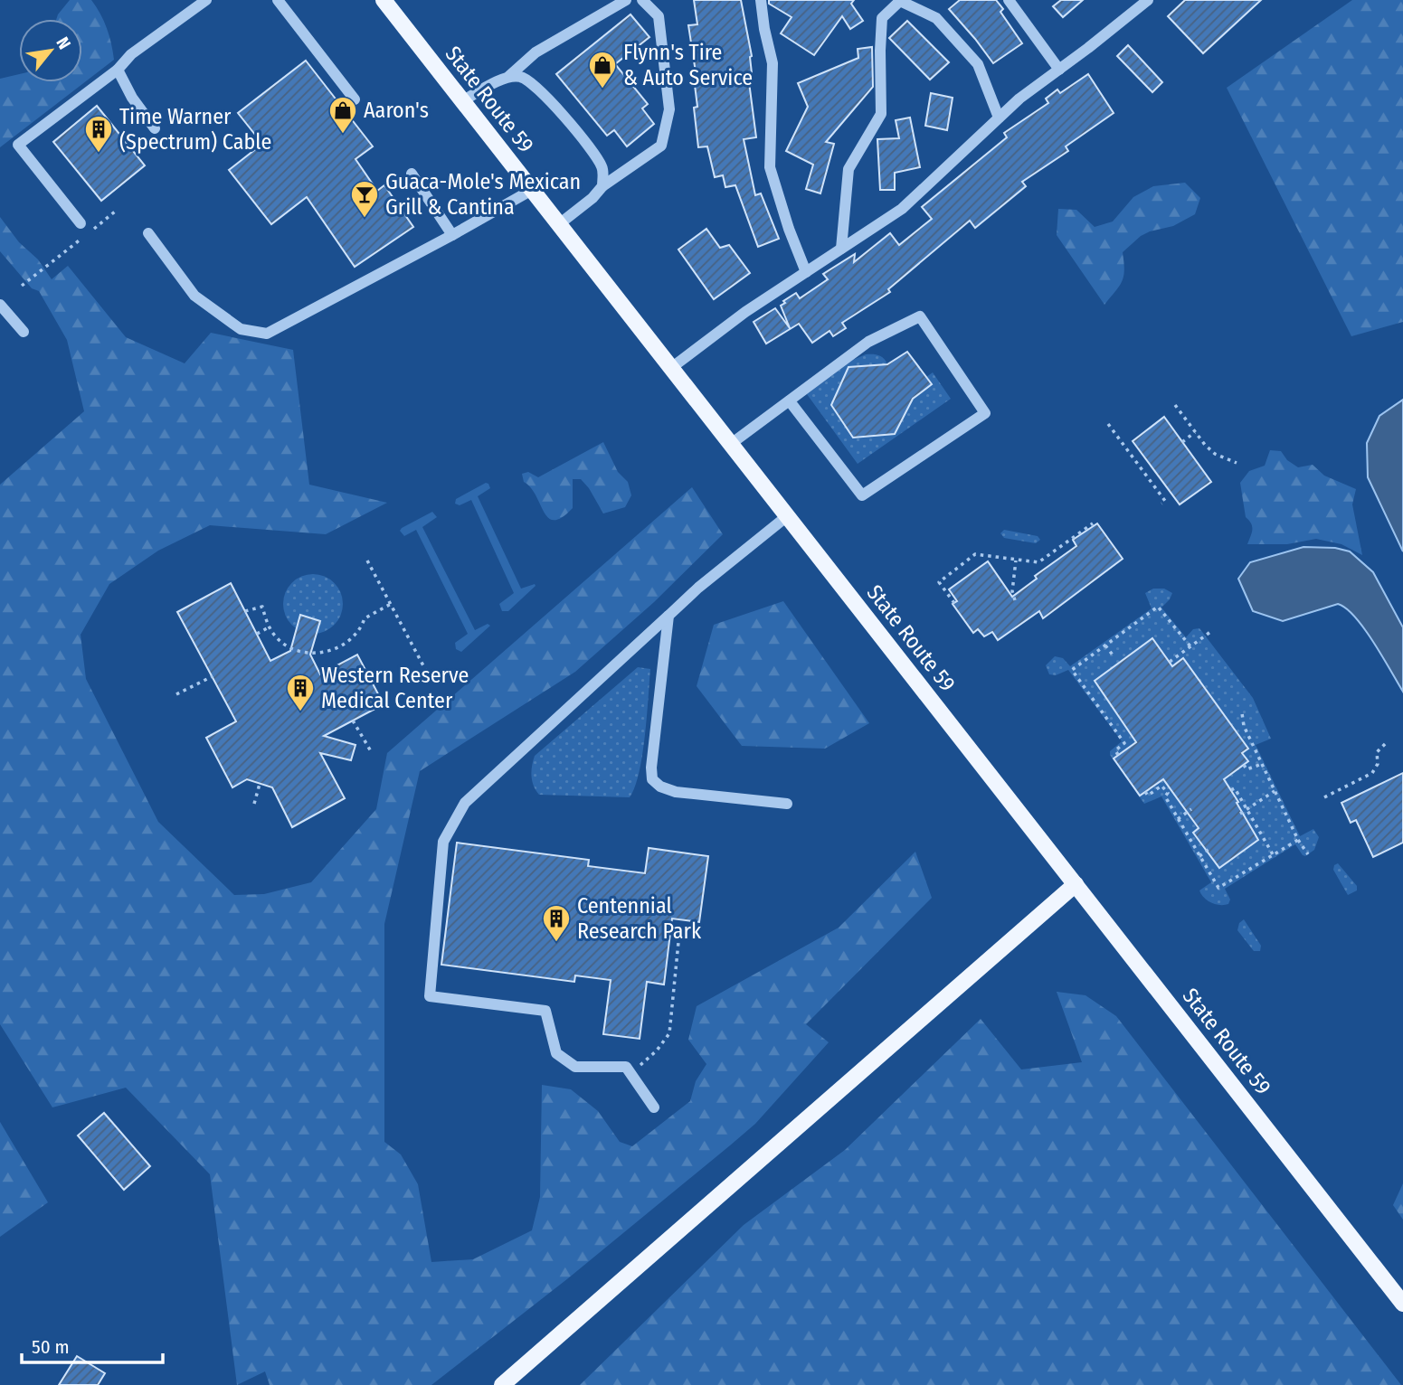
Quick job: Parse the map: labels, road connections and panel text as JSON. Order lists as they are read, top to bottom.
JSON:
{
  "streets": {
    "main road": ["State Route 59"]
  },
  "places": {
    "shop": ["Flynn's Tire & Auto Service", "Aaron's"],
    "building": ["Time Warner (Spectrum) Cable", "Western Reserve Medical Center", "Centennial Research Park"],
    "bar": ["Guaca-Mole's Mexican Grill & Cantina"]
  },
  "scale_bar": "50 m",
  "north": "top right"
}
